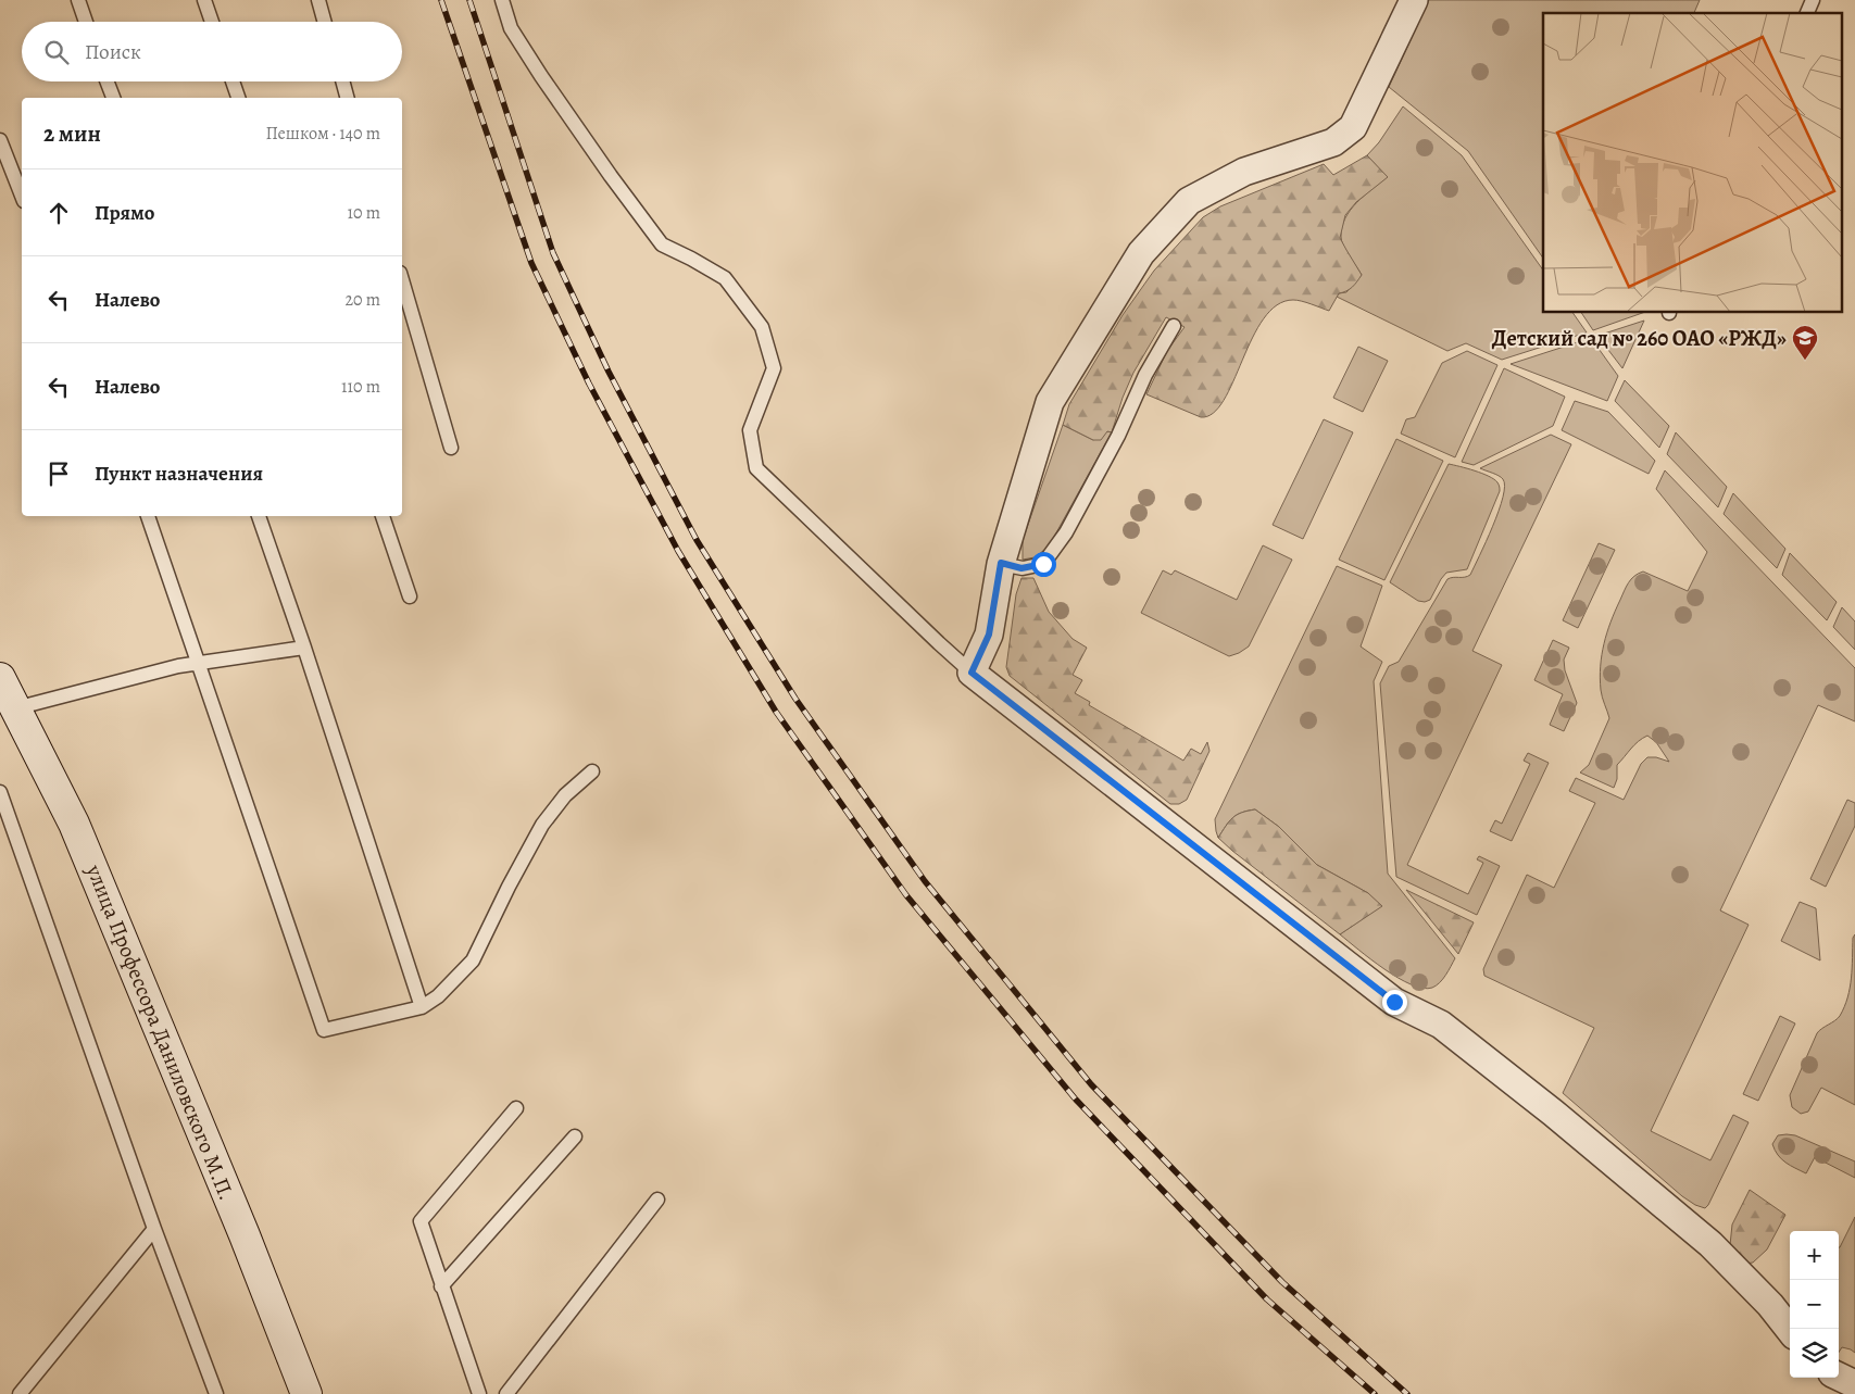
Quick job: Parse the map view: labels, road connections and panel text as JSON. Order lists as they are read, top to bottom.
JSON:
{
  "streets": {
    "main road": ["улица Профессора Даниловского М.П."]
  },
  "places": {
    "school or university": ["Детский сад № 260 ОАО «РЖД»"]
  },
  "page": {
    "search": "Поиск",
    "heading": ["2 мин", "Пешком · 140 m"],
    "list": [
      ["Прямо", "10 m"],
      ["Налево", "20 m"],
      ["Налево", "110 m"],
      "Пункт назначения"
    ],
    "map_buttons": ["+", "−"]
  }
}
